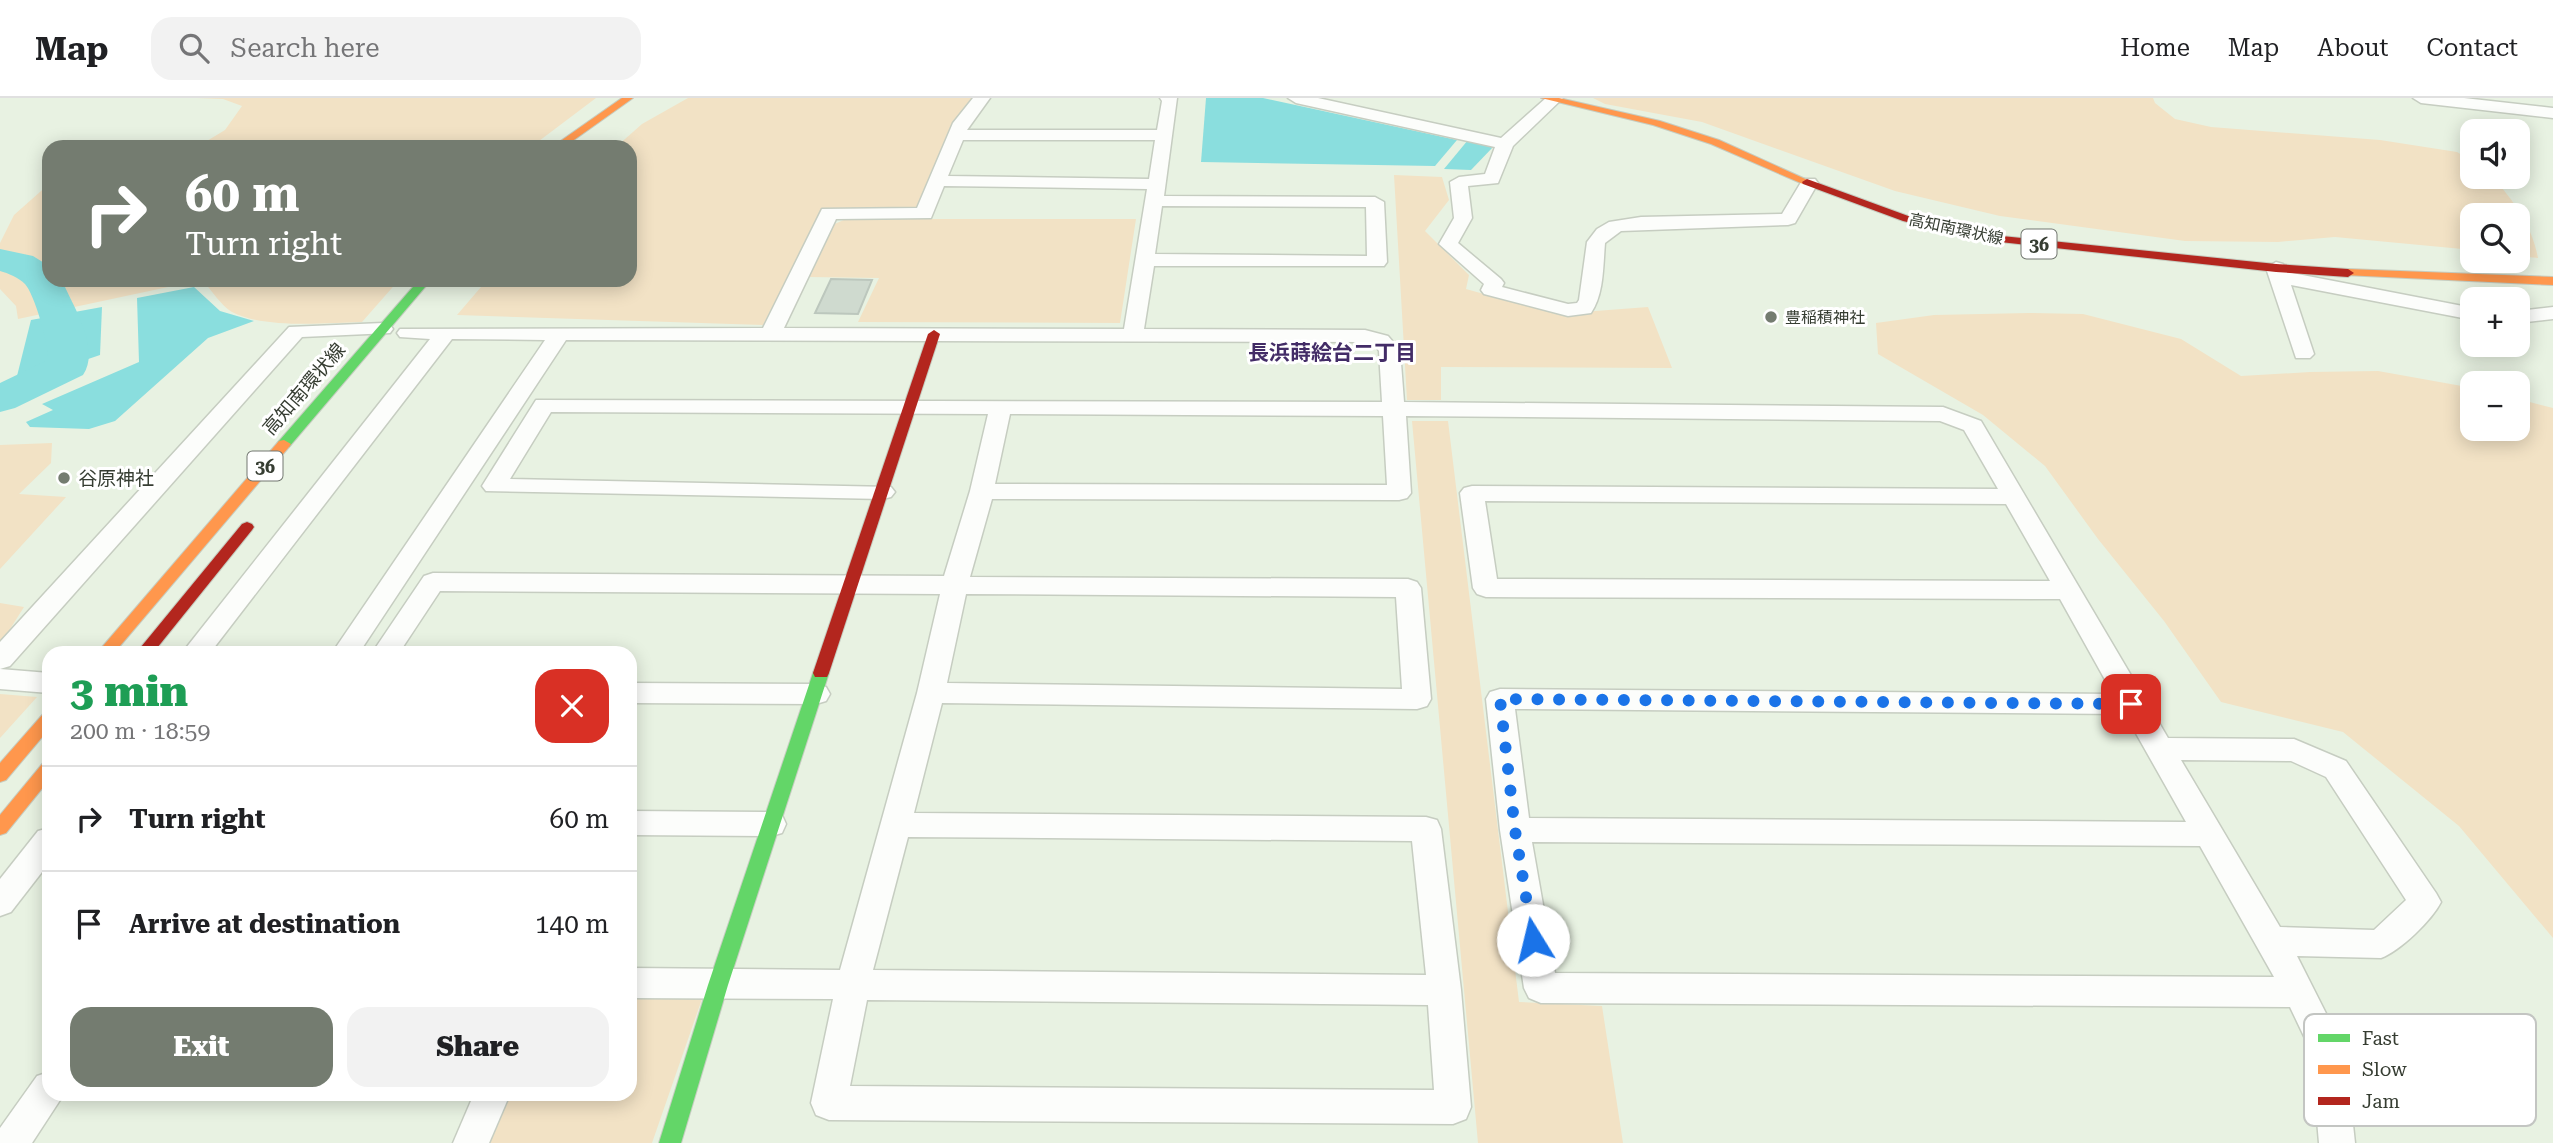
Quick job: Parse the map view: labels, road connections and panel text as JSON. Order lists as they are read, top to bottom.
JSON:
{
  "streets": {
    "main road": ["高知南環状線", "36"]
  },
  "districts": ["長浜蒔絵台二丁目"],
  "places": ["豊稲積神社", "谷原神社"],
  "legend": ["Fast", "Slow", "Jam"],
  "page": {
    "header": "Map",
    "search": "Search here",
    "nav": [
      "Home",
      "Map",
      "About",
      "Contact"
    ],
    "map_buttons": ["+", "−"],
    "turn": ["60 m", "Turn right"],
    "heading": ["3 min", "200 m · 18:59"],
    "list": [
      {
        "name": "Turn right",
        "value": "60 m"
      },
      {
        "name": "Arrive at destination",
        "value": "140 m"
      }
    ],
    "buttons": ["Exit", "Share"]
  }
}
